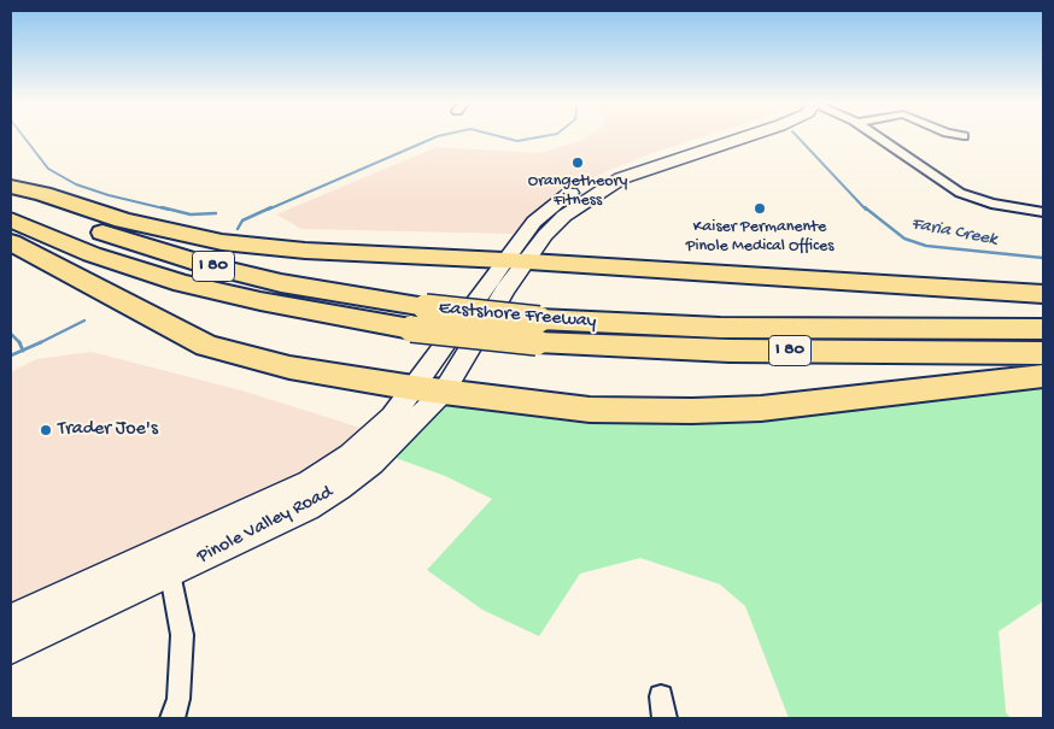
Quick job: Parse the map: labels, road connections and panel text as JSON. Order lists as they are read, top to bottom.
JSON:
{
  "streets": {
    "highway": ["I 80", "Eastshore Freeway"],
    "main road": ["Pinole Valley Road"]
  },
  "water": ["Faria Creek"],
  "places": ["Orangetheory Fitness", "Kaiser Permanente Pinole Medical Offices", "Trader Joe's"]
}
